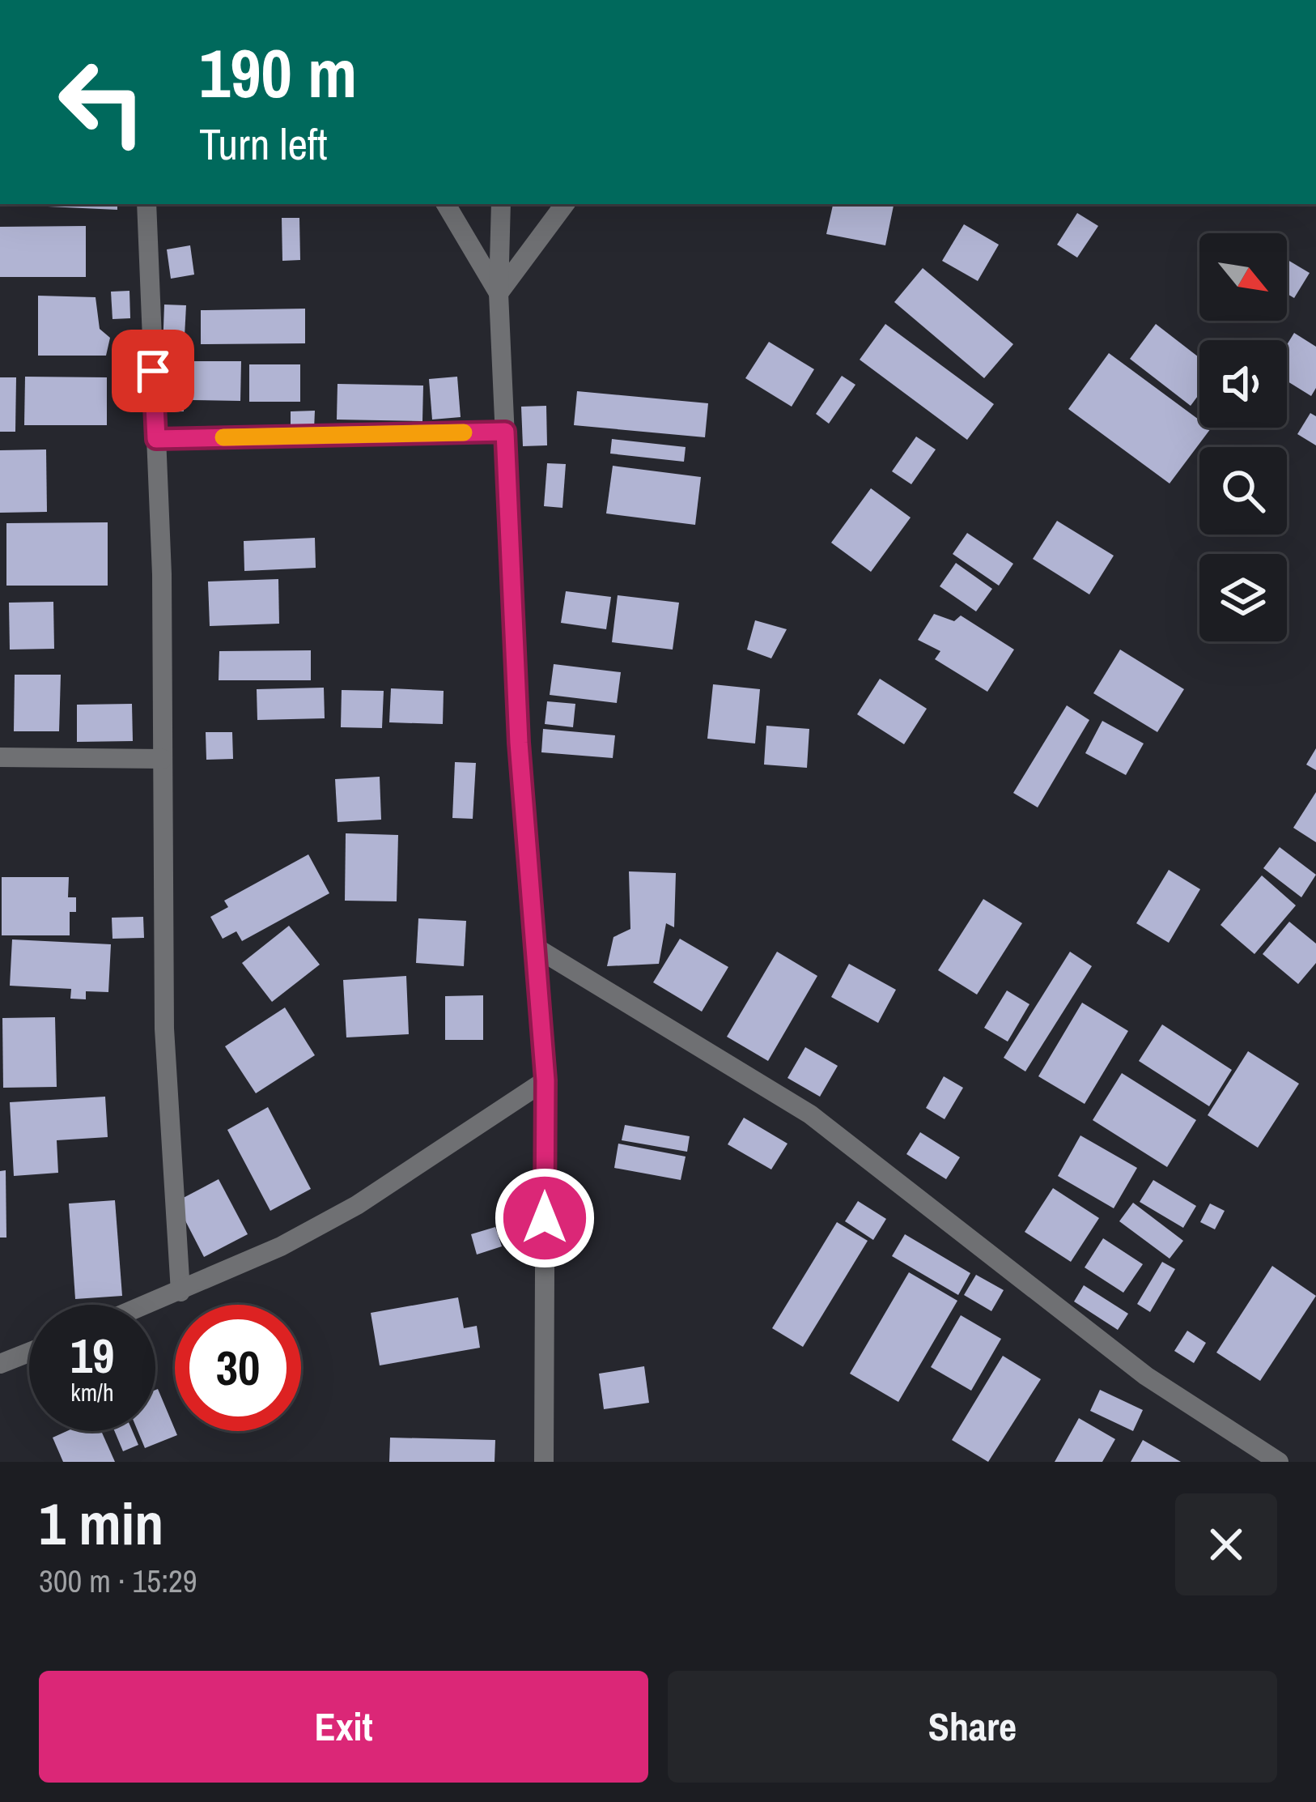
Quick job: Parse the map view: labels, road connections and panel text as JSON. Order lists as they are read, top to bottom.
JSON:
{
  "north": "bottom right",
  "page": {
    "turn": ["190 m", "Turn left"],
    "speed": "19 km/h",
    "limit": "30",
    "heading": ["1 min", "300 m · 15:29"],
    "buttons": ["Exit", "Share"]
  }
}
